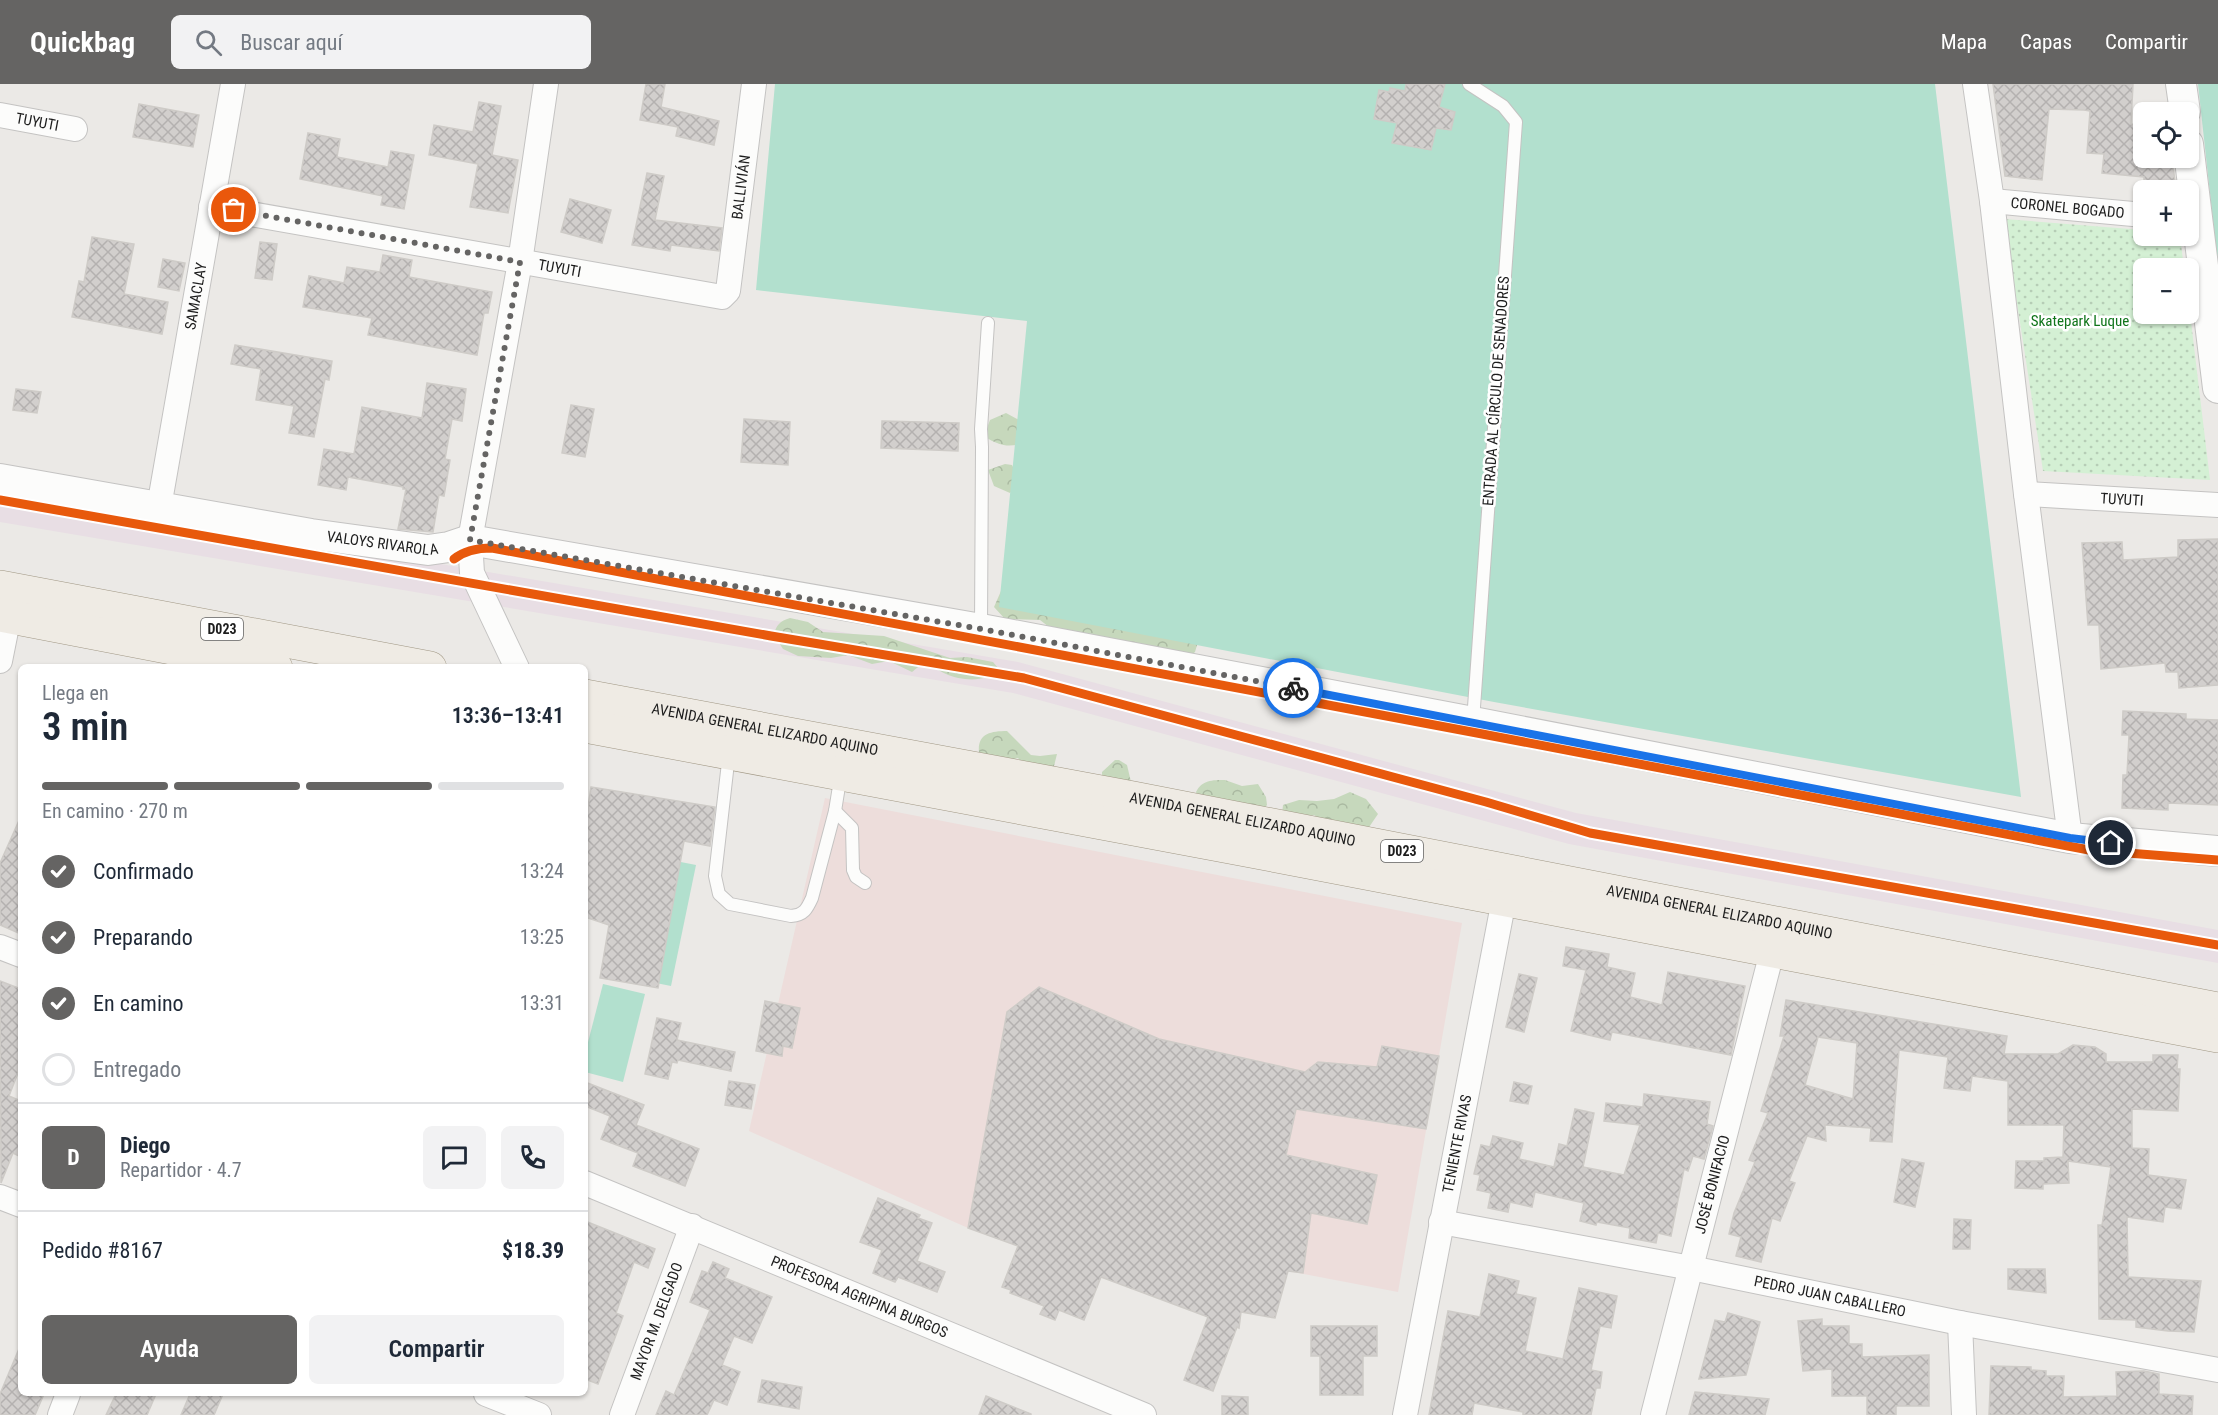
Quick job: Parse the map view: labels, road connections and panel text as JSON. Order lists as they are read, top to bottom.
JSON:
{
  "streets": {
    "main road": ["D023", "AVENIDA GENERAL ELIZARDO AQUINO"],
    "street": [
      "TUYUTI",
      "BALLIVIÁN",
      "CORONEL BOGADO",
      "SAMACLAY",
      "VALOYS RIVAROLA",
      "TENIENTE RIVAS",
      "JOSÉ BONIFACIO",
      "PROFESORA AGRIPINA BURGOS",
      "PEDRO JUAN CABALLERO",
      "MAYOR M. DELGADO"
    ],
    "lane": ["ENTRADA AL CÍRCULO DE SENADORES"]
  },
  "crossings": [
    ["TUYUTI", "BALLIVIÁN"],
    ["TUYUTI", "SAMACLAY"],
    ["SAMACLAY", "VALOYS RIVAROLA"],
    ["ENTRADA AL CÍRCULO DE SENADORES", "VALOYS RIVAROLA"],
    ["AVENIDA GENERAL ELIZARDO AQUINO", "TENIENTE RIVAS"],
    ["AVENIDA GENERAL ELIZARDO AQUINO", "JOSÉ BONIFACIO"],
    ["TENIENTE RIVAS", "PEDRO JUAN CABALLERO"],
    ["JOSÉ BONIFACIO", "PEDRO JUAN CABALLERO"],
    ["PROFESORA AGRIPINA BURGOS", "MAYOR M. DELGADO"]
  ],
  "parks": ["Skatepark Luque"],
  "page": {
    "header": "Quickbag",
    "search": "Buscar aquí",
    "nav": ["Mapa", "Capas", "Compartir"],
    "map_buttons": ["+", "−"],
    "heading": ["3 min", "Llega en", "13:36–13:41"],
    "panel": [
      "Diego",
      "Repartidor · 4.7",
      "Pedido #8167",
      "$18.39"
    ],
    "bar": "En camino · 270 m",
    "list": [
      ["Confirmado", "13:24"],
      ["Preparando", "13:25"],
      ["En camino", "13:31"],
      "Entregado"
    ],
    "round": "D",
    "buttons": ["Ayuda", "Compartir"]
  }
}
